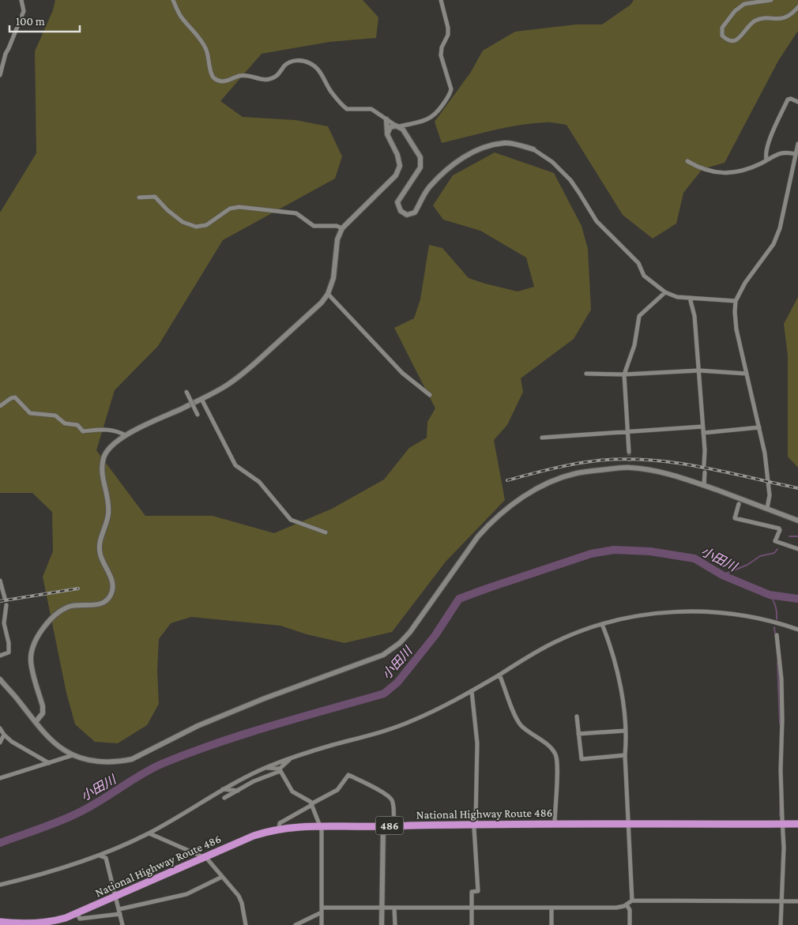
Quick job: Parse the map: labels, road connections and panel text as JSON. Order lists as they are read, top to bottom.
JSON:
{
  "streets": {
    "highway": ["National Highway Route 486", "486"]
  },
  "water": ["小田川"],
  "scale_bar": "100 m"
}
